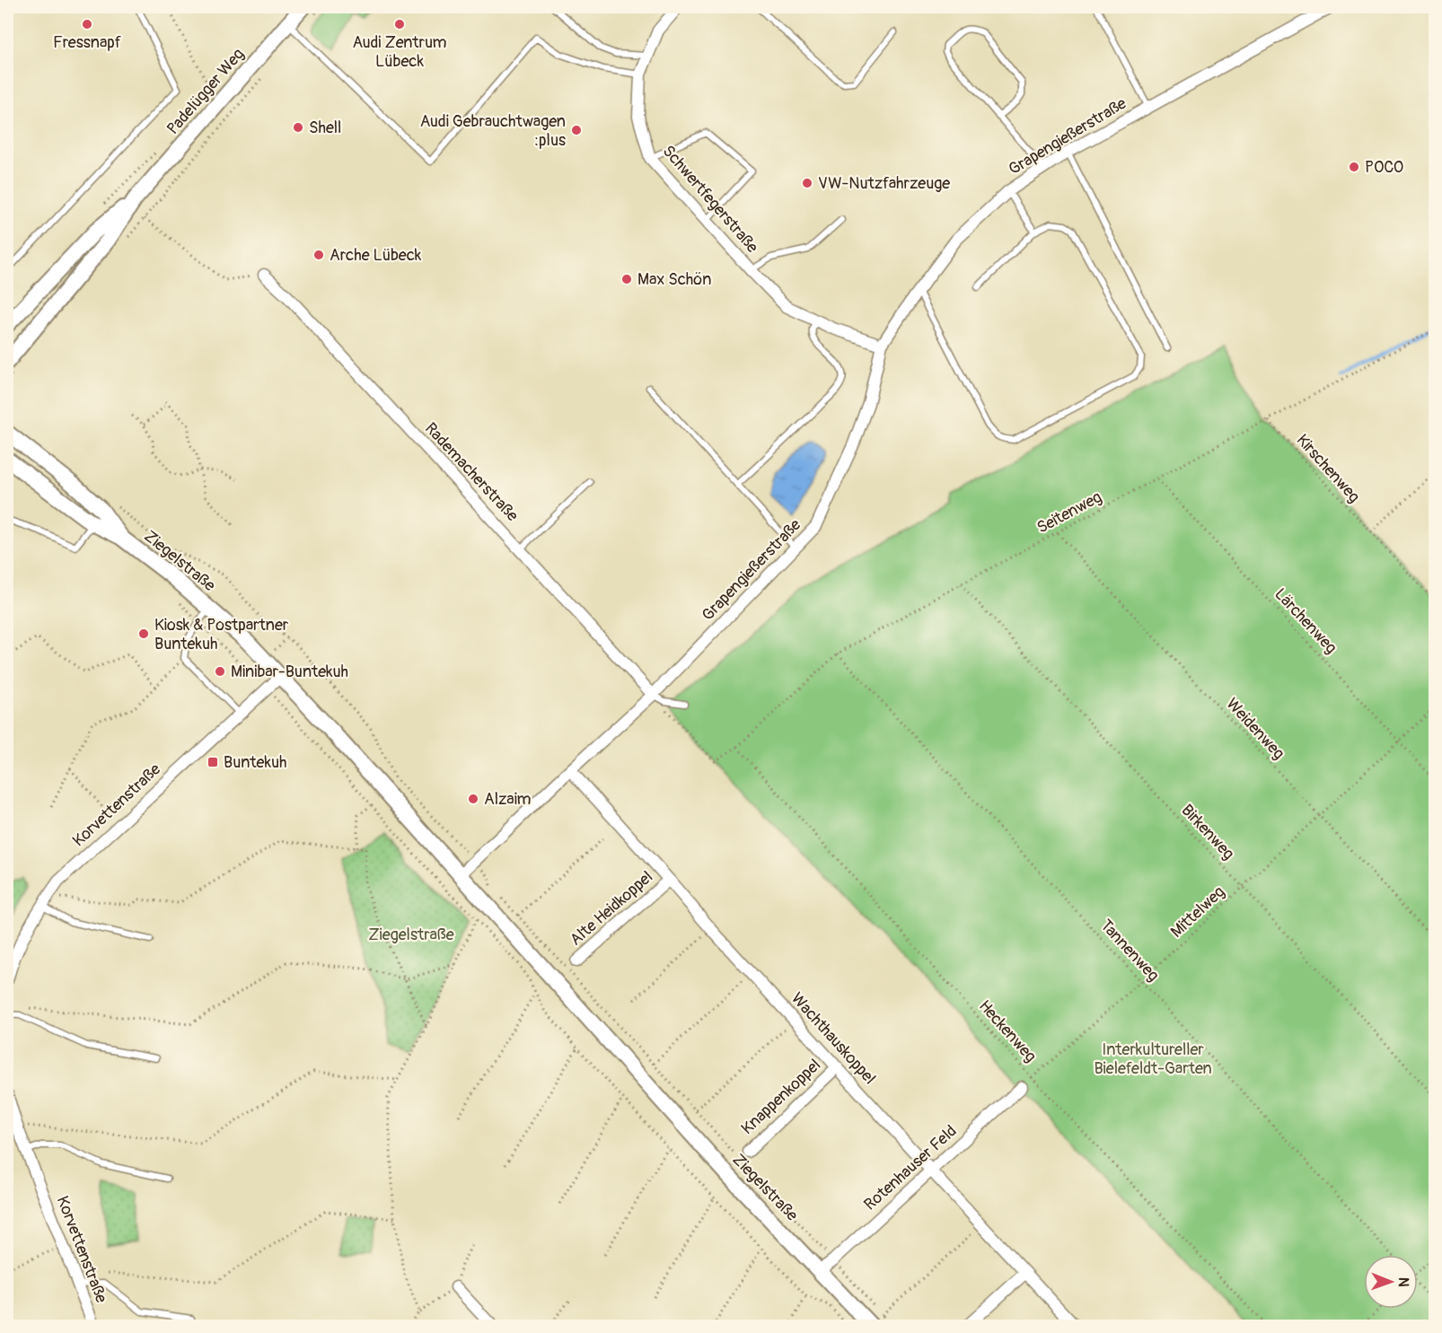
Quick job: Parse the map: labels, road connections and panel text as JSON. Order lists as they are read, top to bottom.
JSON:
{
  "streets": {
    "main road": ["Padelügger Weg", "Ziegelstraße"],
    "street": [
      "Grapengießerstraße",
      "Schwertfegerstraße",
      "Rademacherstraße",
      "Korvettenstraße",
      "Alte Heidkoppel",
      "Wachthauskoppel",
      "Knappenkoppel",
      "Rotenhauser Feld"
    ],
    "path": [
      "Kirschenweg",
      "Seitenweg",
      "Lärchenweg",
      "Weidenweg",
      "Birkenweg",
      "Mittelweg",
      "Tannenweg",
      "Heckenweg"
    ]
  },
  "crossings": [
    ["Grapengießerstraße", "Schwertfegerstraße"],
    ["Grapengießerstraße", "Rademacherstraße"],
    ["Grapengießerstraße", "Seitenweg"],
    ["Grapengießerstraße", "Ziegelstraße"],
    ["Grapengießerstraße", "Wachthauskoppel"],
    ["Kirschenweg", "Seitenweg"],
    ["Rademacherstraße", "Seitenweg"],
    ["Seitenweg", "Lärchenweg"],
    ["Seitenweg", "Weidenweg"],
    ["Seitenweg", "Birkenweg"],
    ["Seitenweg", "Tannenweg"],
    ["Seitenweg", "Heckenweg"],
    ["Ziegelstraße", "Korvettenstraße"],
    ["Ziegelstraße", "Rotenhauser Feld"],
    ["Lärchenweg", "Mittelweg"],
    ["Weidenweg", "Mittelweg"],
    ["Birkenweg", "Mittelweg"],
    ["Alte Heidkoppel", "Wachthauskoppel"],
    ["Mittelweg", "Tannenweg"],
    ["Mittelweg", "Heckenweg"],
    ["Mittelweg", "Rotenhauser Feld"],
    ["Wachthauskoppel", "Knappenkoppel"],
    ["Wachthauskoppel", "Rotenhauser Feld"]
  ],
  "parks": ["Ziegelstraße", "Interkultureller Bielefeldt-Garten"],
  "places": {
    "other": [
      "Fressnapf",
      "Audi Zentrum Lübeck",
      "Shell",
      "Audi Gebrauchtwagen :plus",
      "POCO",
      "VW-Nutzfahrzeuge",
      "Arche Lübeck",
      "Max Schön",
      "Kiosk & Postpartner Buntekuh",
      "Minibar-Buntekuh",
      "Alzaim"
    ],
    "transit": ["Buntekuh"]
  },
  "north": "right"
}
